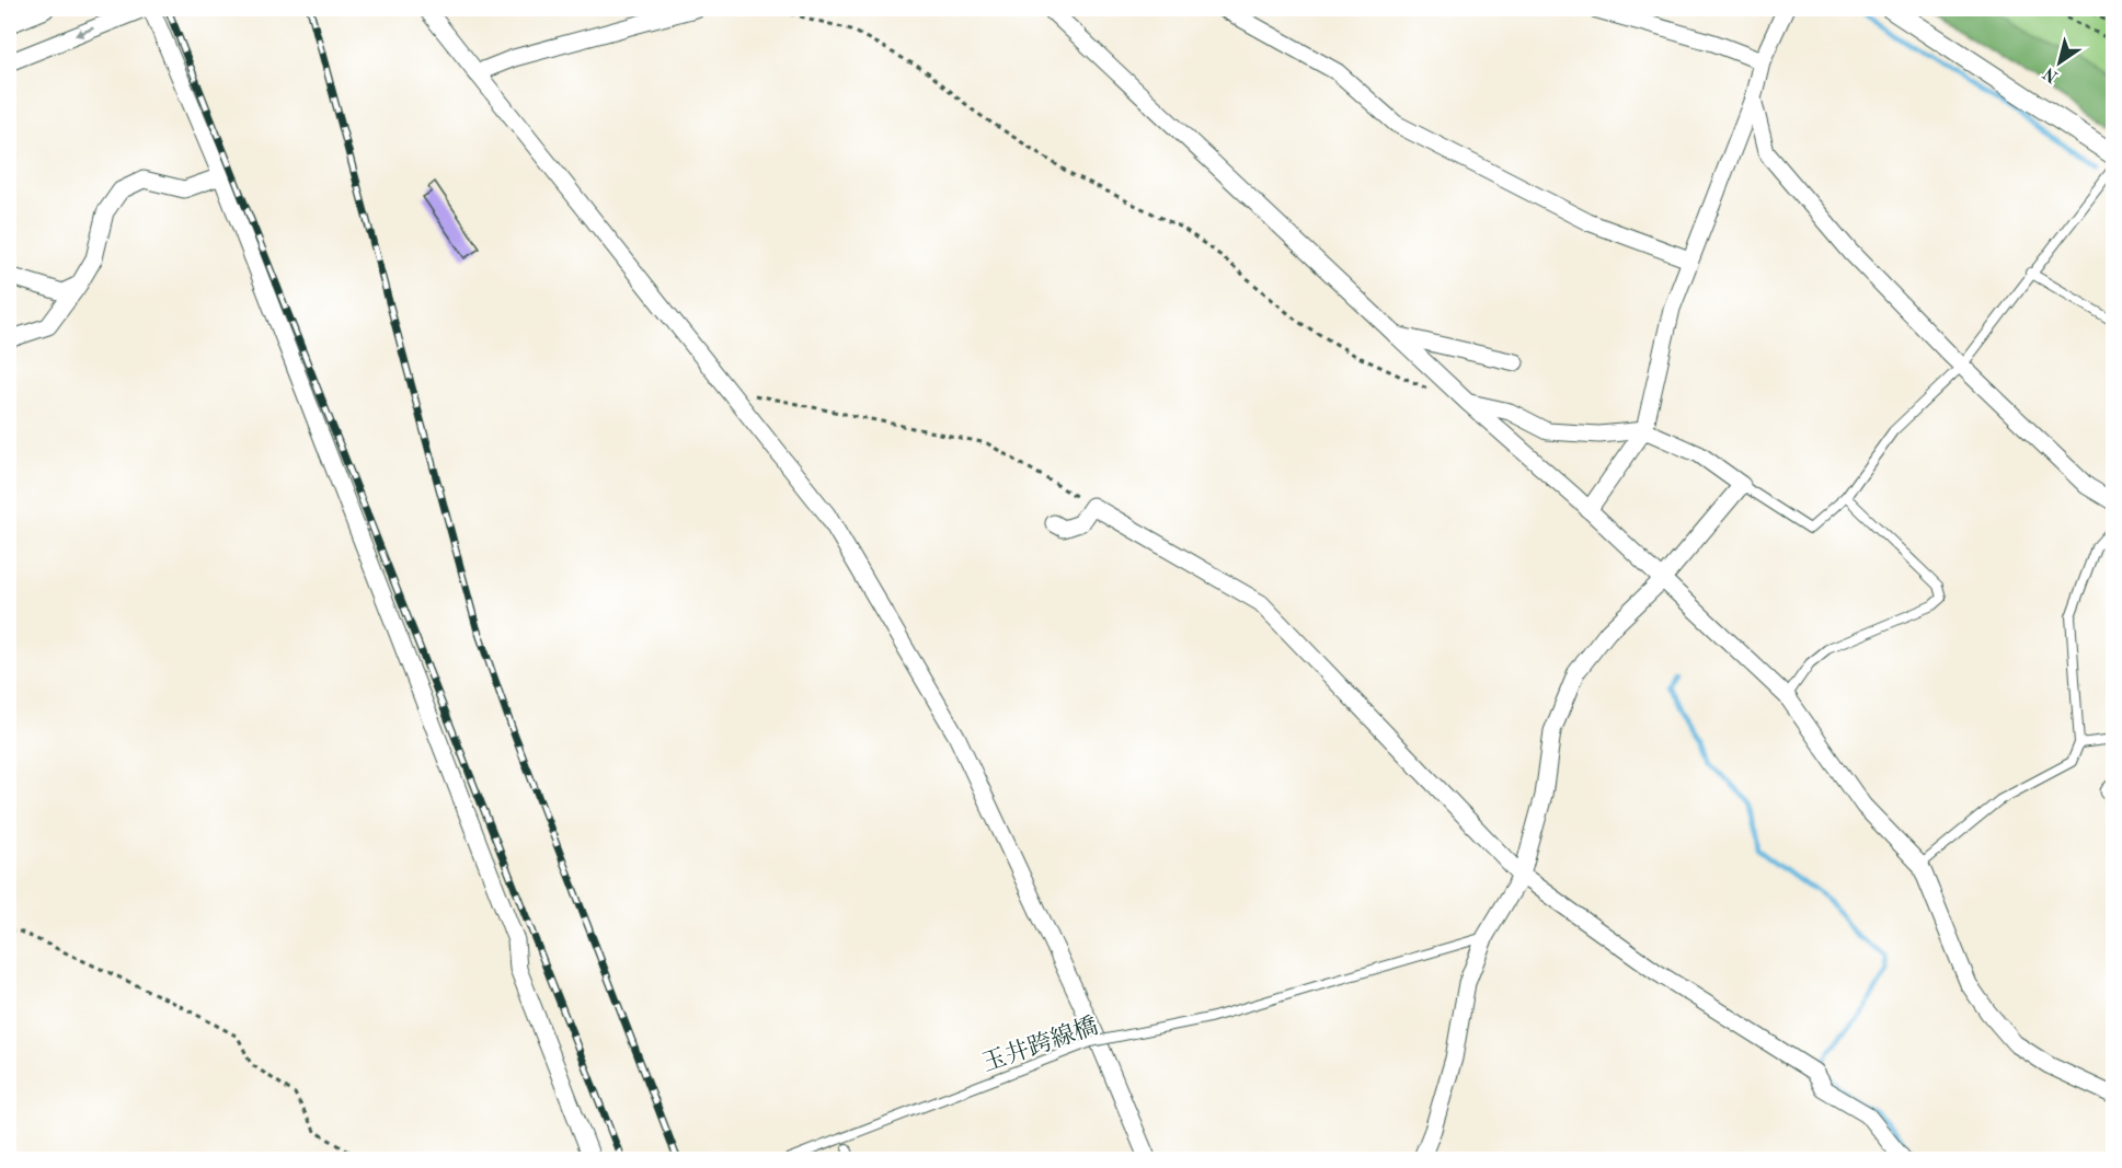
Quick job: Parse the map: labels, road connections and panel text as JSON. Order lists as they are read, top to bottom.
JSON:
{
  "streets": {
    "lane": ["玉井跨線橋"]
  },
  "north": "bottom left"
}
